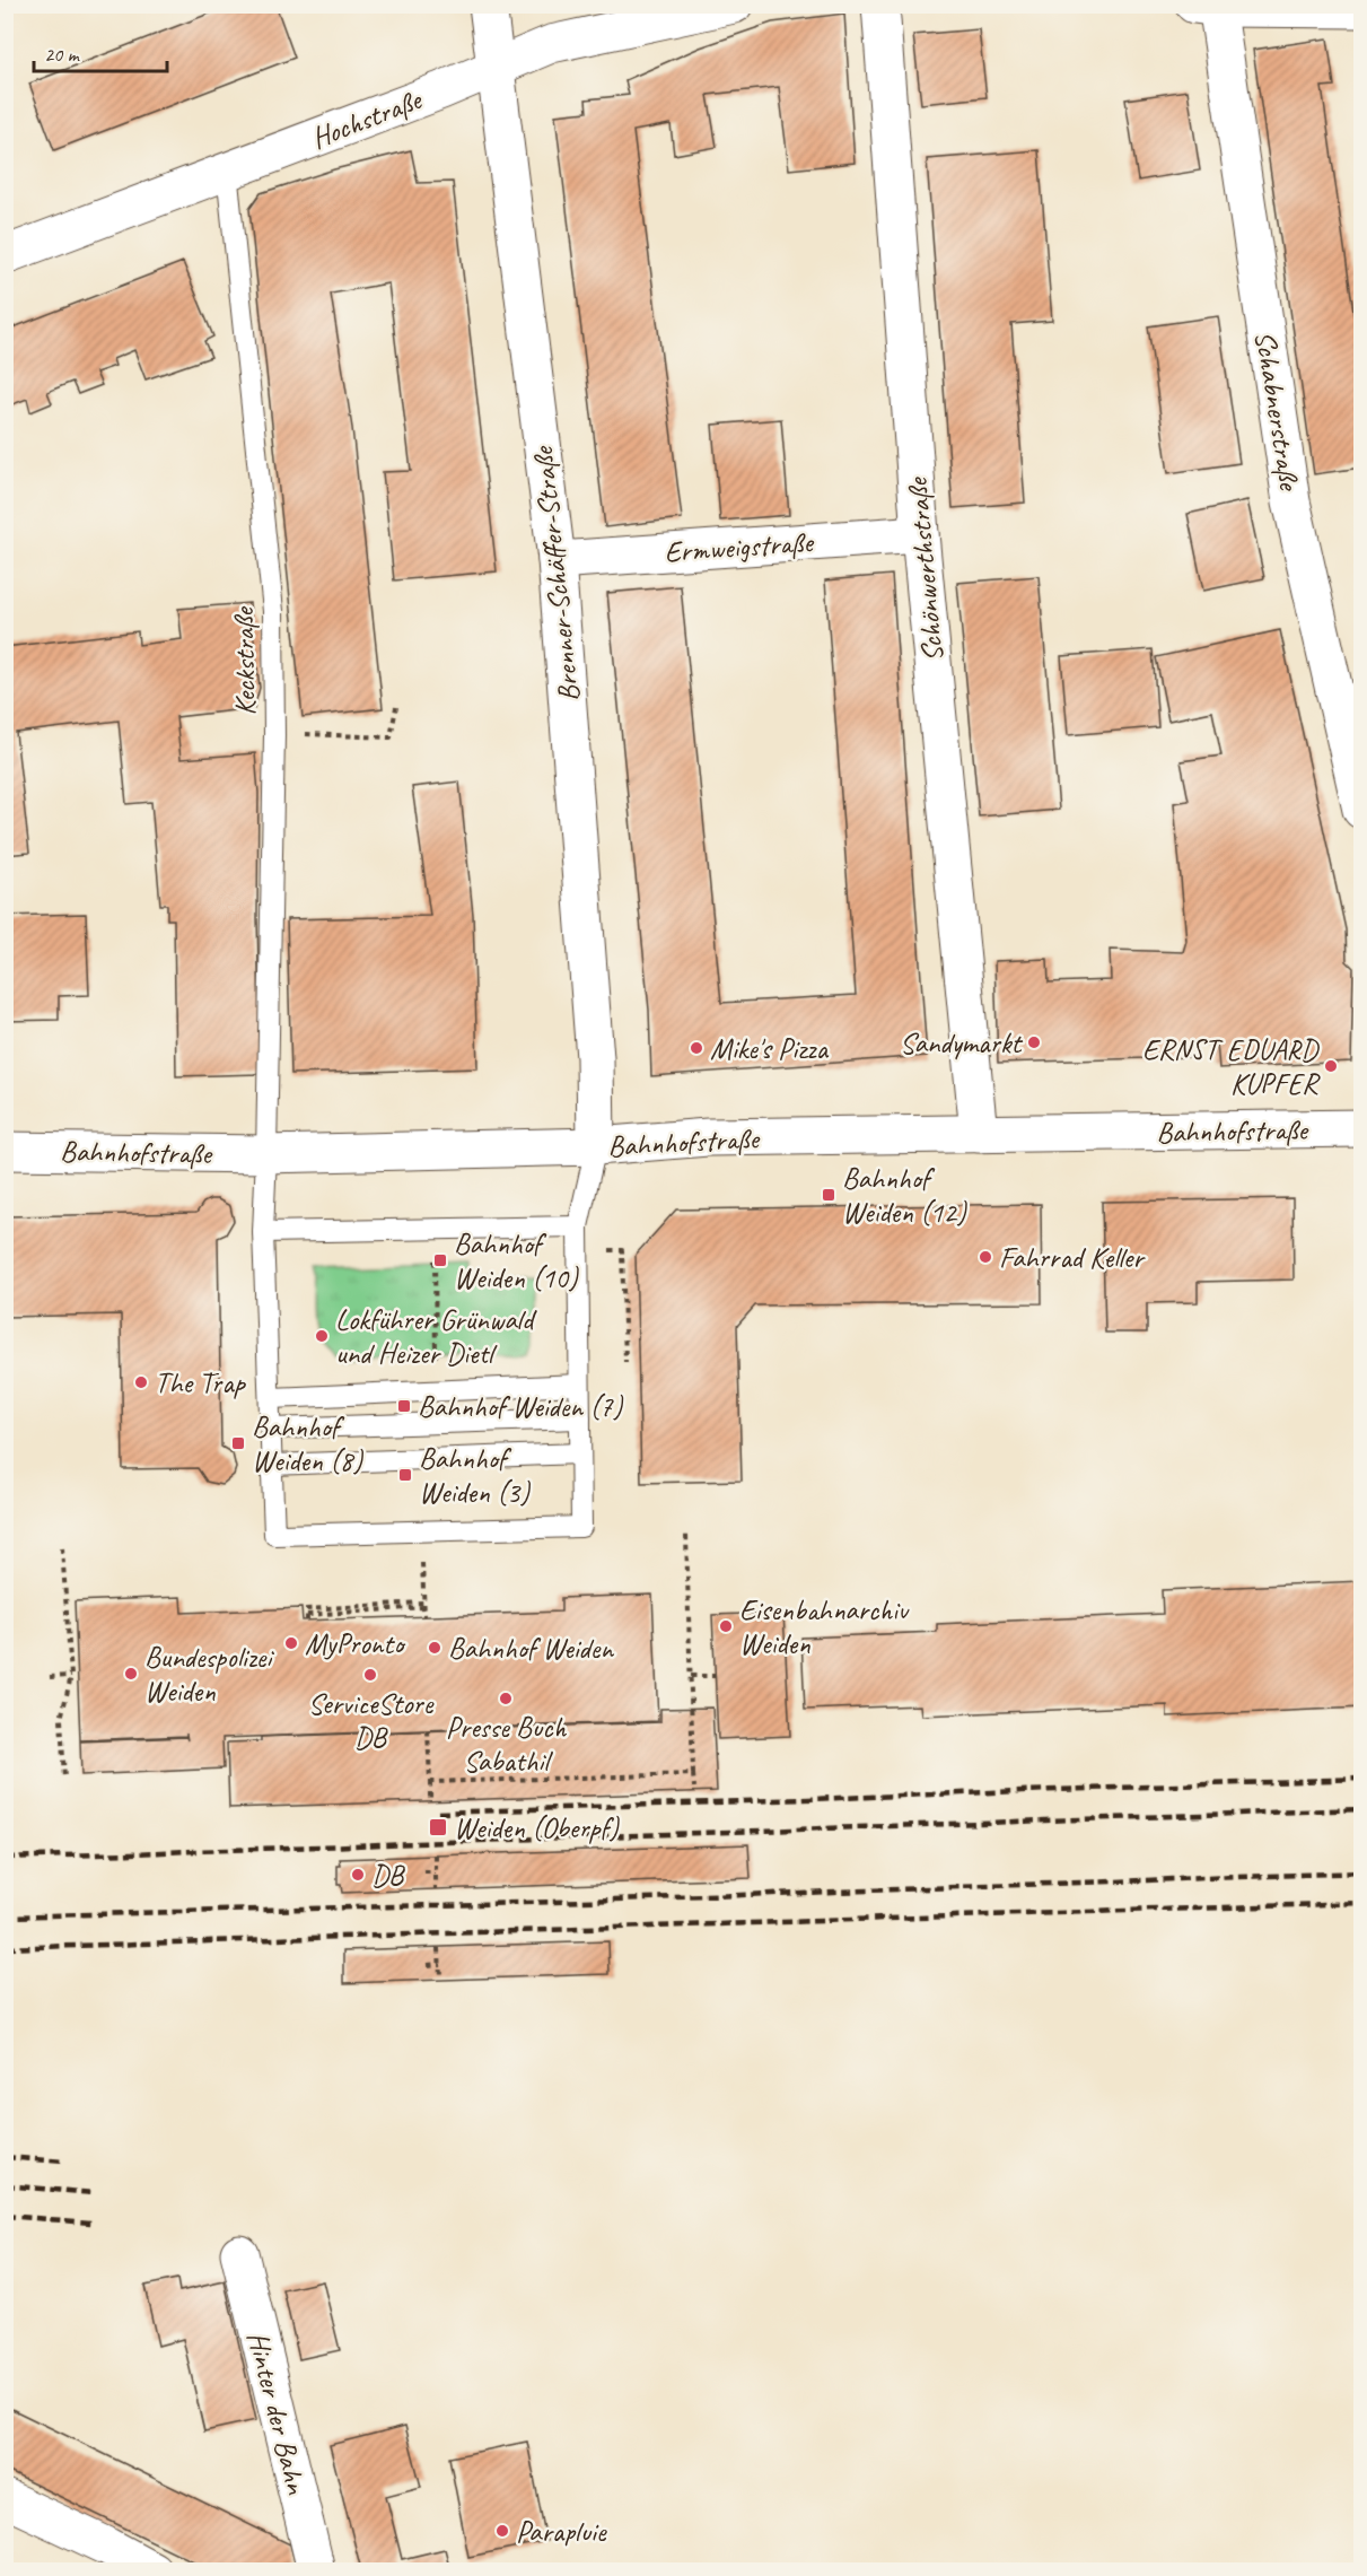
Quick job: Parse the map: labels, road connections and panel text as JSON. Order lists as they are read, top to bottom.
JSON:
{
  "streets": {
    "street": [
      "Hochstraße",
      "Schabnerstraße",
      "Ermweigstraße",
      "Schönwerthstraße",
      "Brenner-Schäffer-Straße",
      "Bahnhofstraße",
      "Hinter der Bahn"
    ],
    "lane": ["Keckstraße"]
  },
  "crossings": [
    ["Hochstraße", "Brenner-Schäffer-Straße"],
    ["Hochstraße", "Keckstraße"],
    ["Ermweigstraße", "Schönwerthstraße"],
    ["Ermweigstraße", "Brenner-Schäffer-Straße"],
    ["Schönwerthstraße", "Bahnhofstraße"],
    ["Brenner-Schäffer-Straße", "Bahnhofstraße"],
    ["Keckstraße", "Bahnhofstraße"]
  ],
  "places": {
    "other": [
      "Sandymarkt",
      "Mike's Pizza",
      "ERNST EDUARD KUPFER",
      "Fahrrad Keller",
      "Lokführer Grünwald und Heizer Dietl",
      "The Trap",
      "Eisenbahnarchiv Weiden",
      "MyPronto",
      "Bahnhof Weiden",
      "Bundespolizei Weiden",
      "ServiceStore DB",
      "Presse Buch Sabathil",
      "DB",
      "Parapluie"
    ],
    "transit": [
      "Bahnhof Weiden (12)",
      "Bahnhof Weiden (10)",
      "Bahnhof Weiden (7)",
      "Bahnhof Weiden (8)",
      "Bahnhof Weiden (3)",
      "Weiden (Oberpf)"
    ]
  },
  "scale_bar": "20 m"
}
